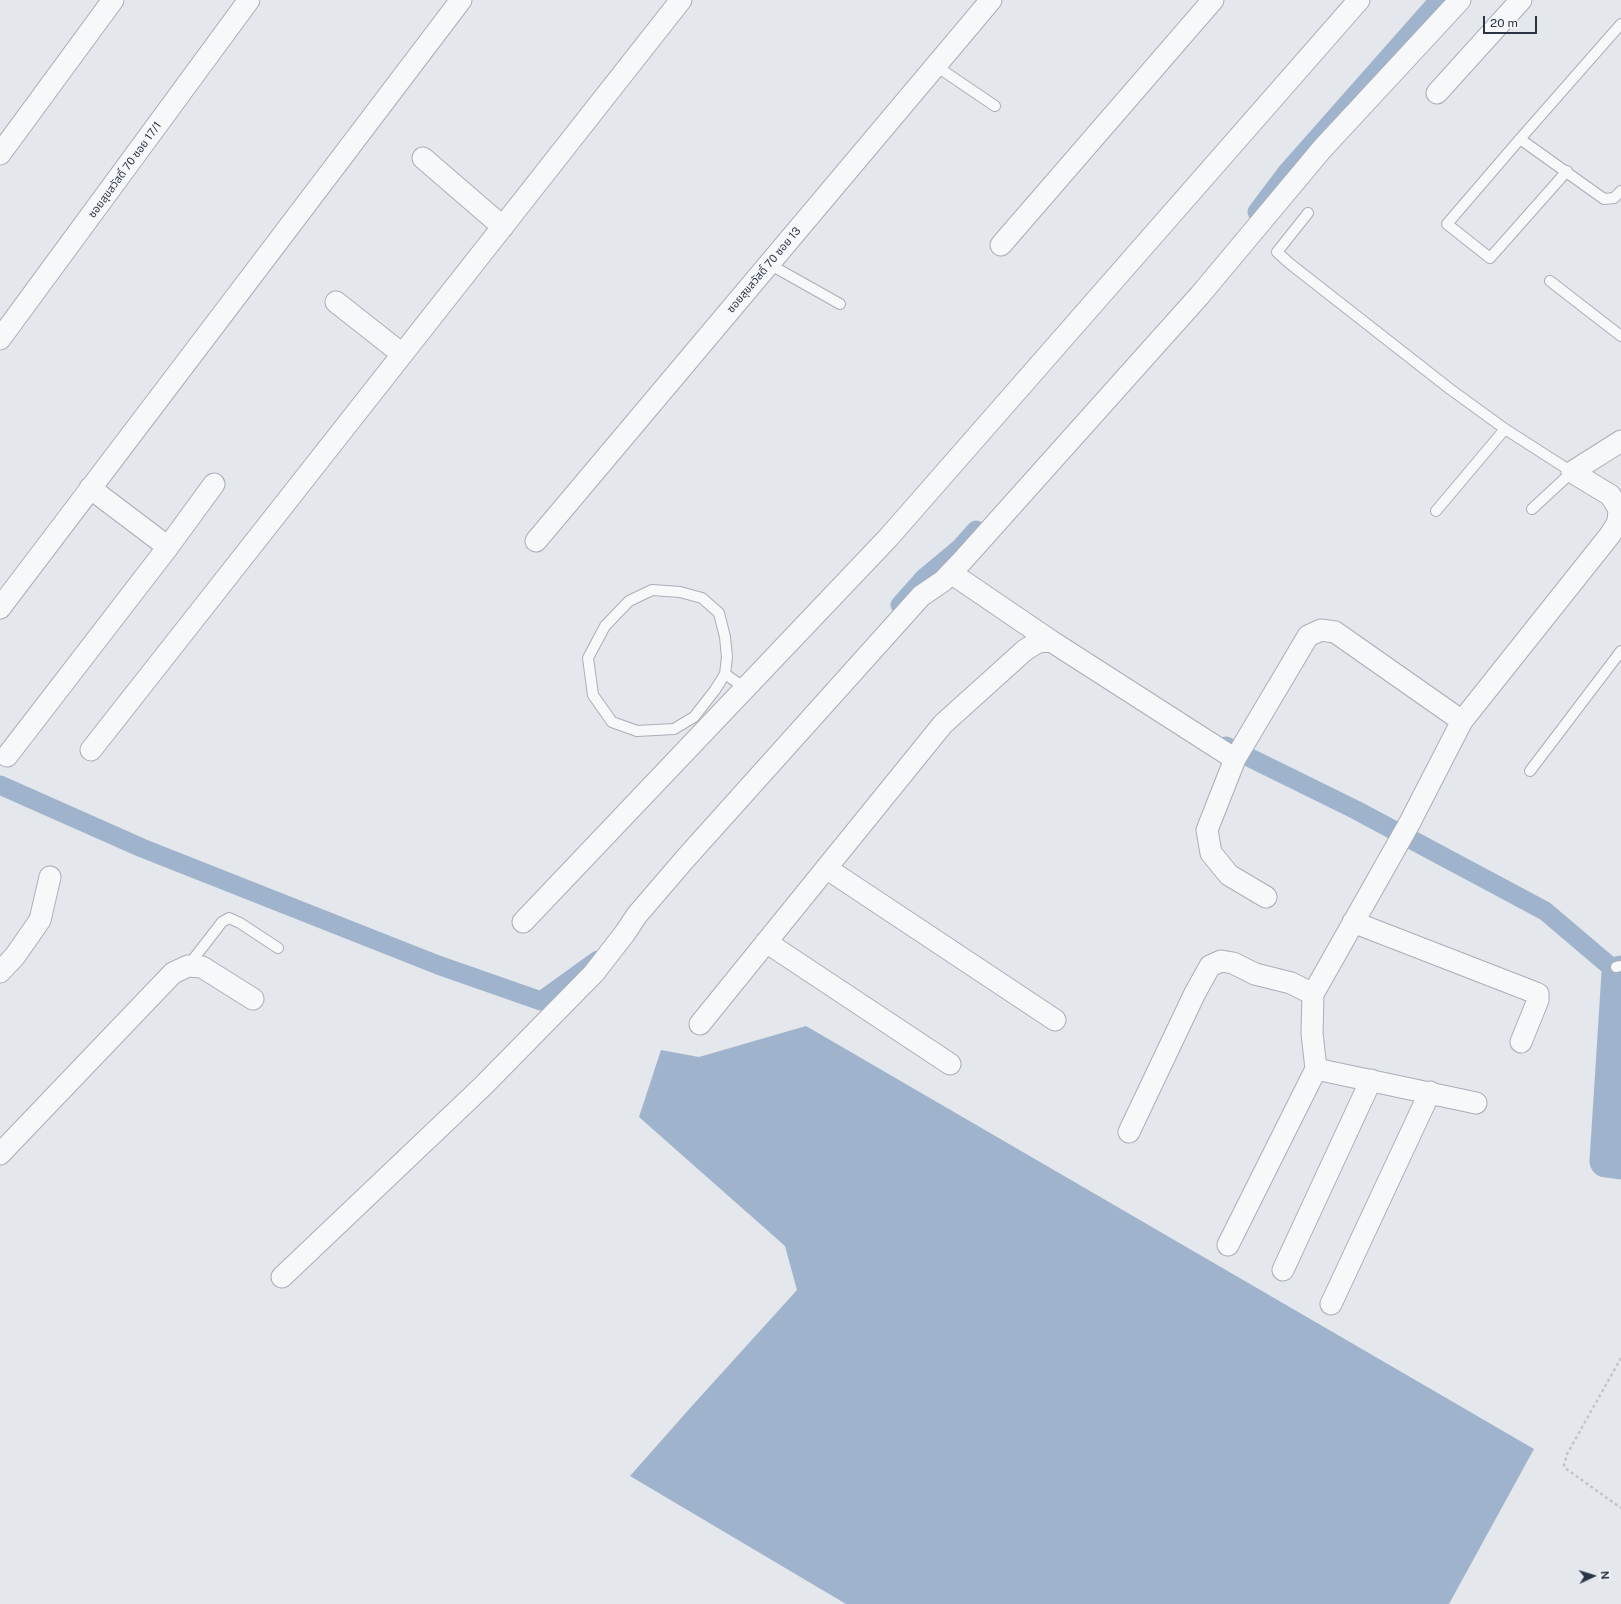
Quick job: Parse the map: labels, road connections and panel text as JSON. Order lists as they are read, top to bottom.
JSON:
{
  "streets": {
    "street": ["ซอยสุขสวัสดิ์ 70 ซอย 17/1", "ซอยสุขสวัสดิ์ 70 ซอย 13"]
  },
  "scale_bar": "20 m",
  "north": "right"
}
